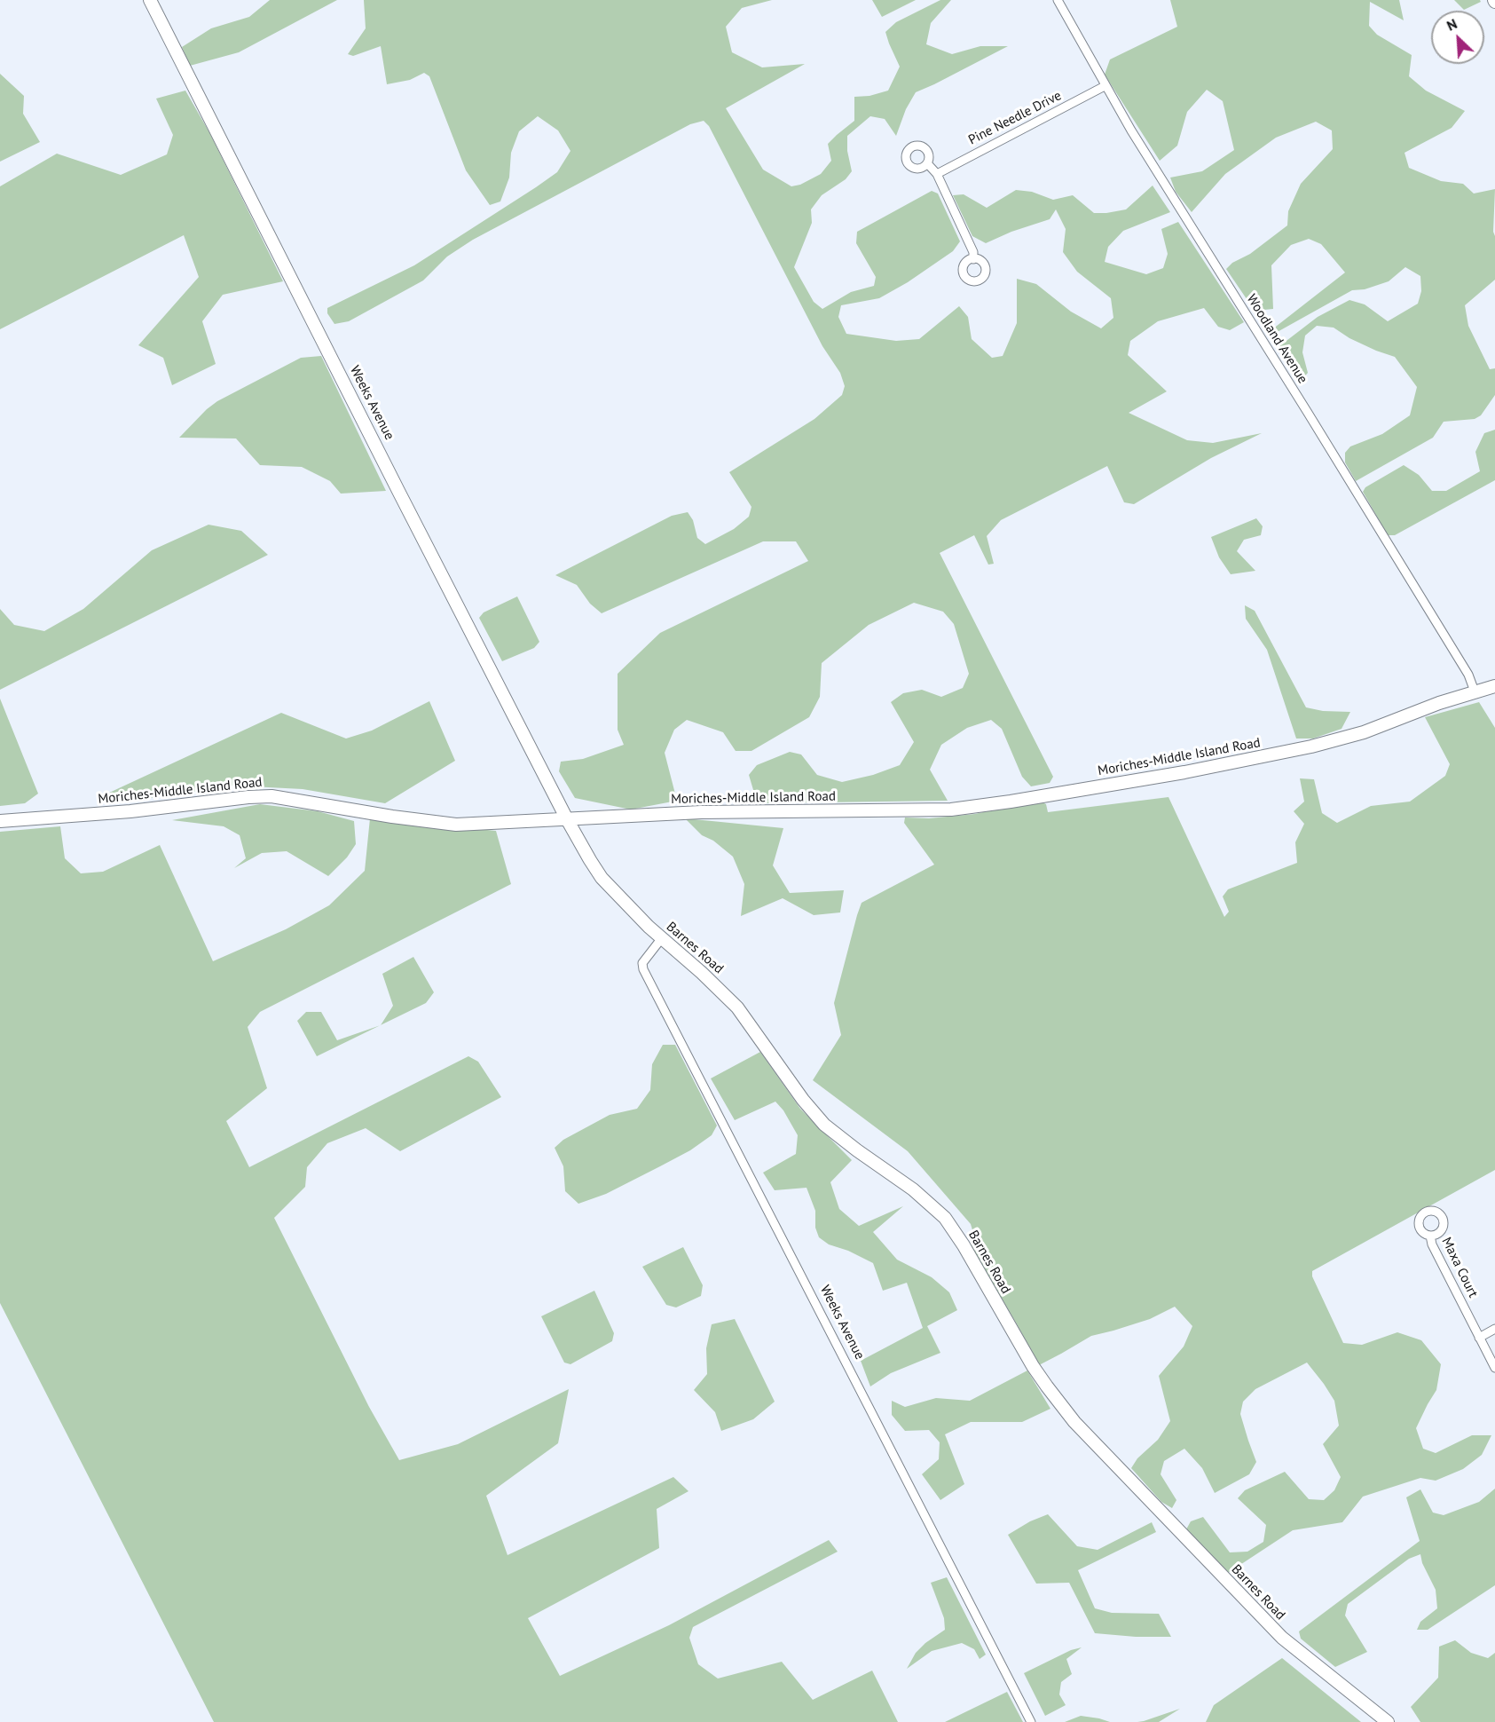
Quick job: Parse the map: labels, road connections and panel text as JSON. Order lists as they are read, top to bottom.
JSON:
{
  "streets": {
    "street": [
      "Pine Needle Drive",
      "Woodland Avenue",
      "Weeks Avenue",
      "Moriches-Middle Island Road",
      "Barnes Road",
      "Maxa Court"
    ]
  },
  "crossings": [
    ["Pine Needle Drive", "Woodland Avenue"],
    ["Woodland Avenue", "Moriches-Middle Island Road"],
    ["Weeks Avenue", "Moriches-Middle Island Road"],
    ["Weeks Avenue", "Barnes Road"],
    ["Moriches-Middle Island Road", "Barnes Road"]
  ],
  "north": "top left"
}
